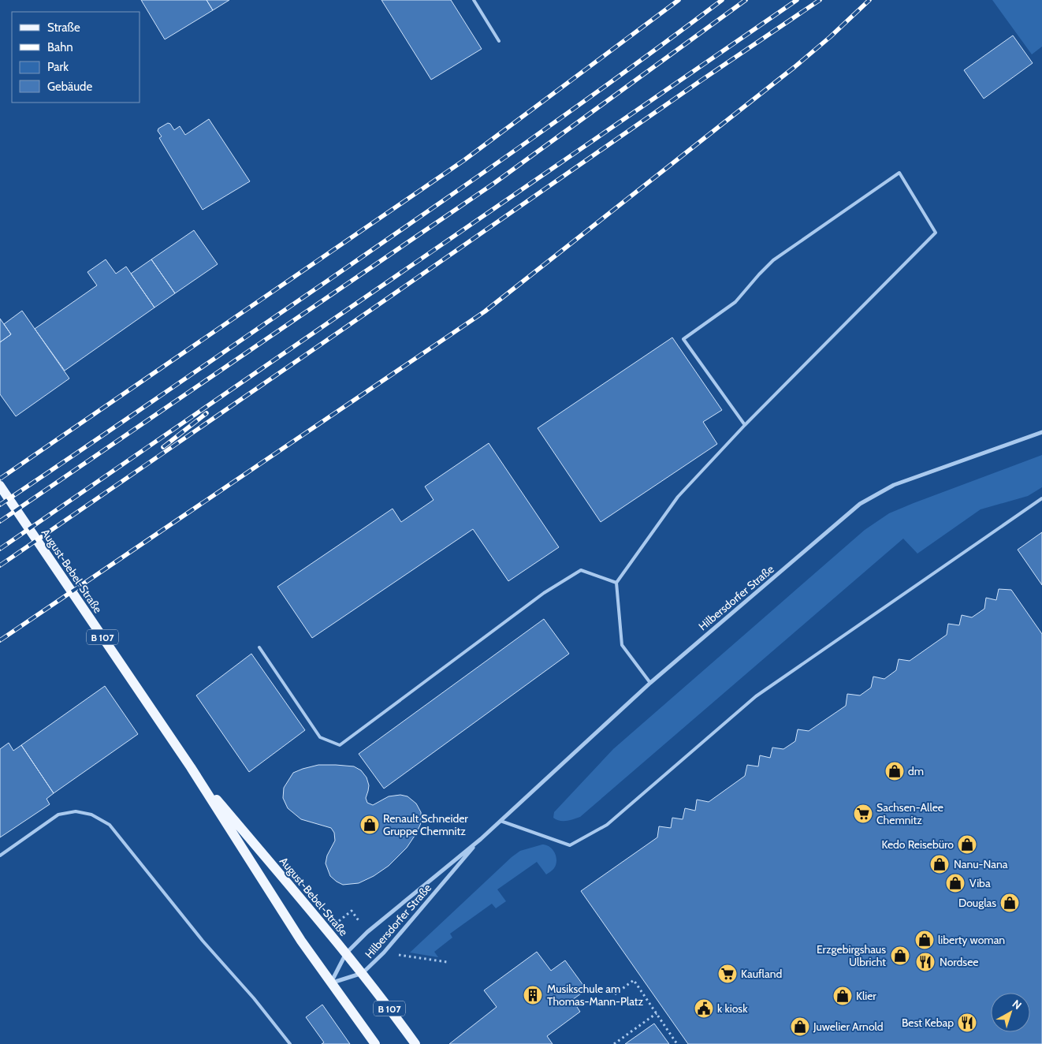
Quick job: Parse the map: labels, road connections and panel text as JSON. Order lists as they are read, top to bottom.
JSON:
{
  "streets": {
    "main road": ["August-Bebel-Straße", "B 107"],
    "street": ["Hilbersdorfer Straße"]
  },
  "crossings": [
    ["August-Bebel-Straße", "Hilbersdorfer Straße"]
  ],
  "places": {
    "shop": [
      "dm",
      "Renault Schneider Gruppe Chemnitz",
      "Kedo Reisebüro",
      "Nanu-Nana",
      "Viba",
      "Douglas",
      "liberty woman",
      "Erzgebirgshaus Ulbricht",
      "Klier",
      "Juwelier Arnold"
    ],
    "supermarket": ["Sachsen-Allee Chemnitz", "Kaufland"],
    "restaurant": ["Nordsee", "Best Kebap"],
    "building": ["Musikschule am Thomas-Mann-Platz"],
    "public building": ["k kiosk"]
  },
  "legend": [
    "Straße",
    "Bahn",
    "Park",
    "Gebäude"
  ],
  "north": "top right"
}
